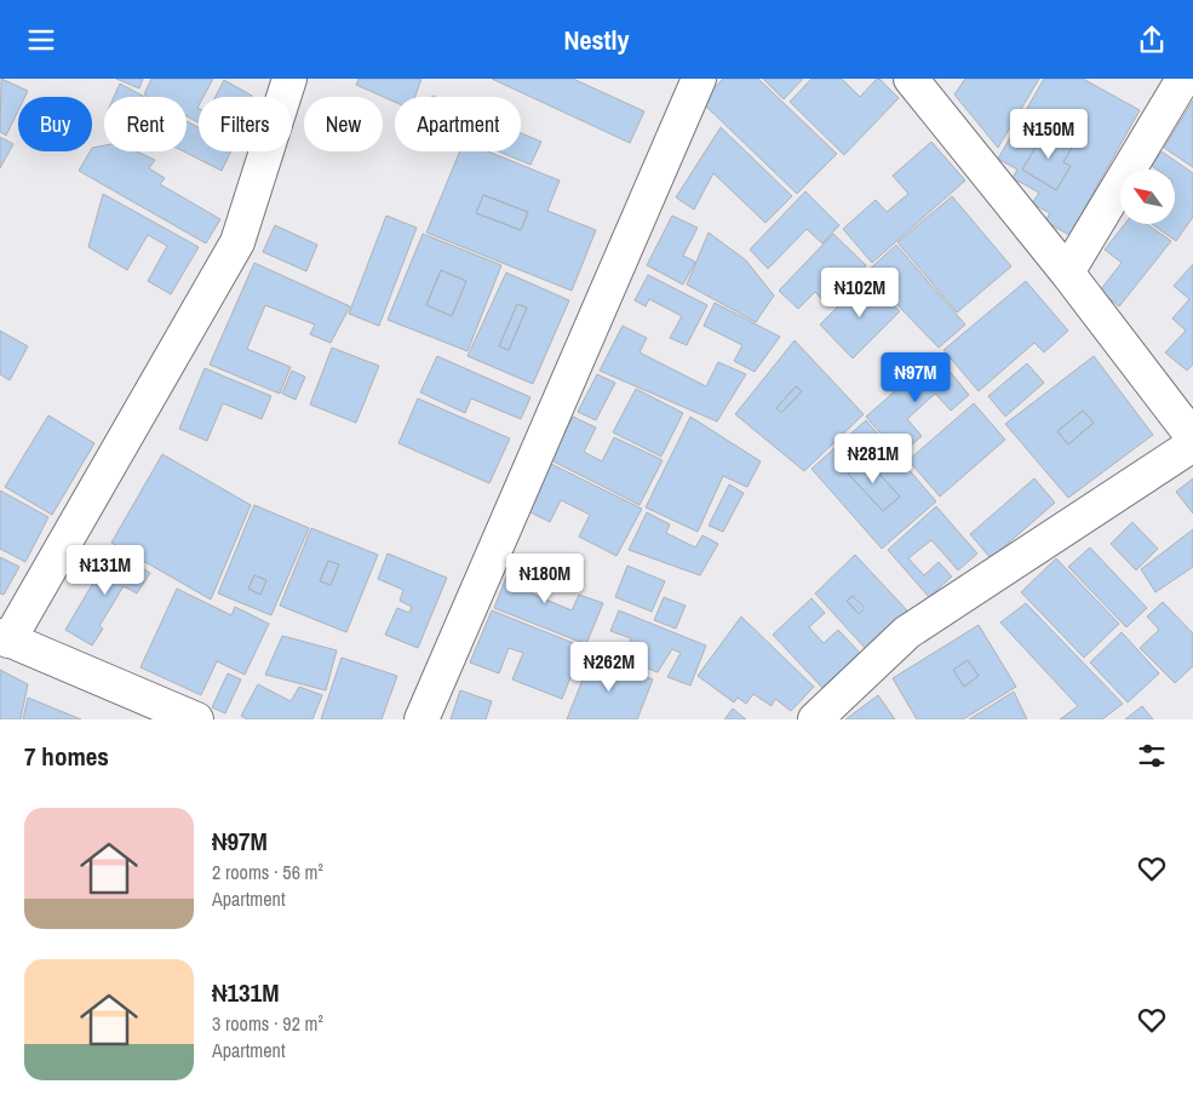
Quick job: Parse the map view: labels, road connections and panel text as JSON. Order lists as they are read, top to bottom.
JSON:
{
  "north": "top left",
  "page": {
    "header": "Nestly",
    "chip": [
      "Buy",
      "Rent",
      "Filters",
      "New",
      "Apartment"
    ],
    "price": [
      "₦150M",
      "₦102M",
      "₦97M",
      "₦281M",
      "₦131M",
      "₦180M",
      "₦262M"
    ],
    "heading": "7 homes",
    "list": [
      {
        "name": "₦97M",
        "note": "2 rooms · 56 m² · Apartment"
      },
      {
        "name": "₦131M",
        "note": "3 rooms · 92 m² · Apartment"
      }
    ]
  }
}
